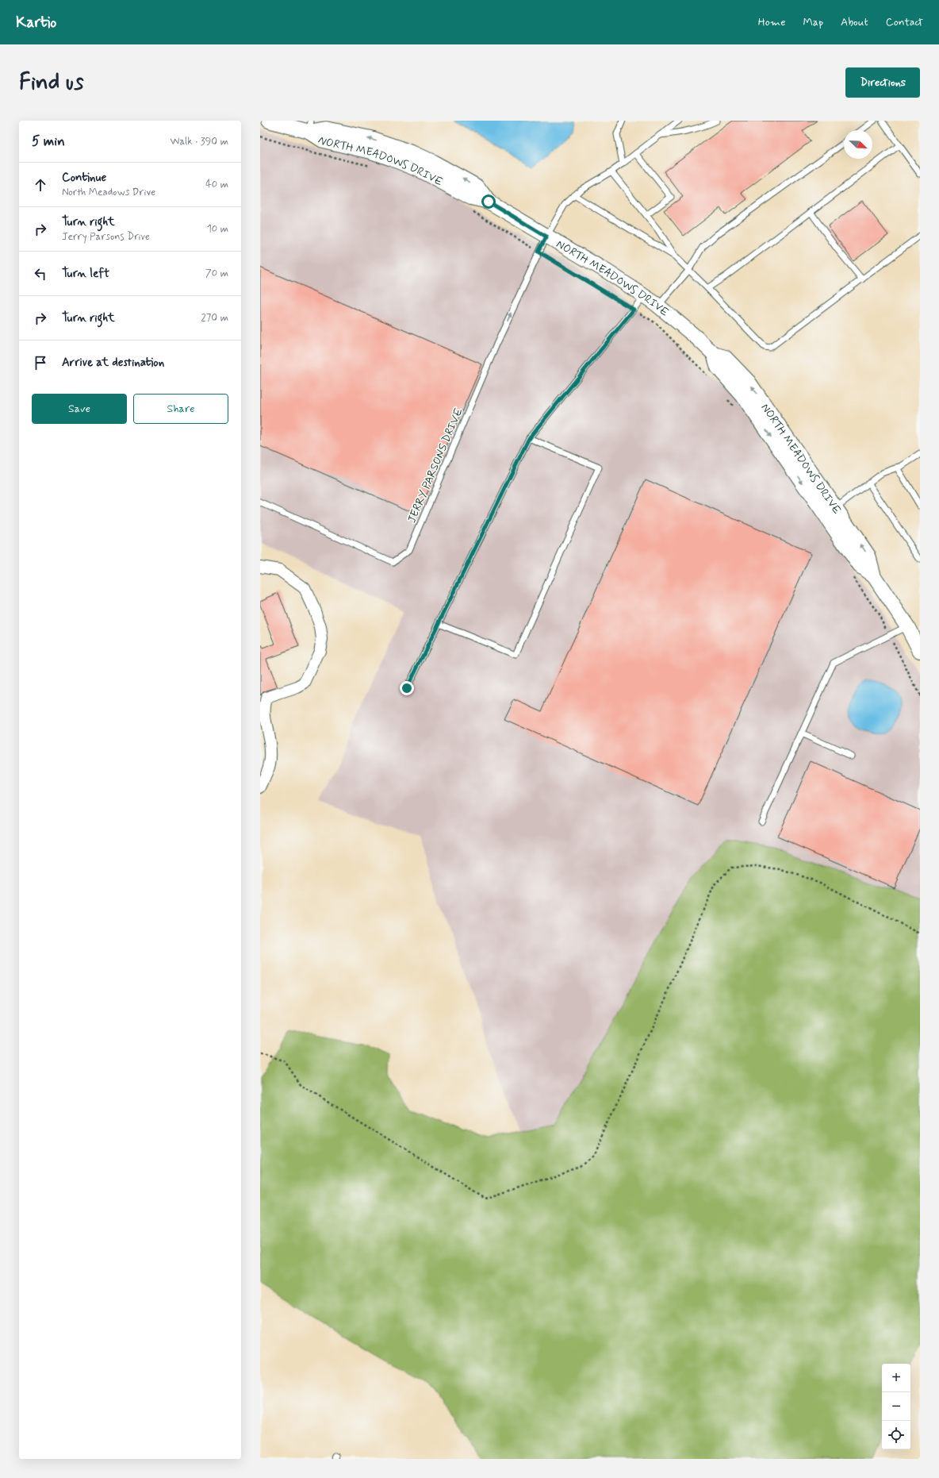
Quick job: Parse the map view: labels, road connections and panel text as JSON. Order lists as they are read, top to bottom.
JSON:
{
  "streets": {
    "street": ["NORTH MEADOWS DRIVE"],
    "lane": ["JERRY PARSONS DRIVE"]
  },
  "crossings": [
    ["NORTH MEADOWS DRIVE", "JERRY PARSONS DRIVE"]
  ],
  "north": "bottom right",
  "page": {
    "header": "Kartio",
    "nav": [
      "Home",
      "Map",
      "About",
      "Contact"
    ],
    "buttons": [
      "Directions",
      ["Save", "Share"]
    ],
    "title": "Find us",
    "heading": ["5 min", "Walk · 390 m"],
    "list": [
      ["Continue", "North Meadows Drive", "40 m"],
      ["Turn right", "Jerry Parsons Drive", "10 m"],
      ["Turn left", "70 m"],
      ["Turn right", "270 m"],
      "Arrive at destination"
    ],
    "map_buttons": ["+", "−"]
  }
}
